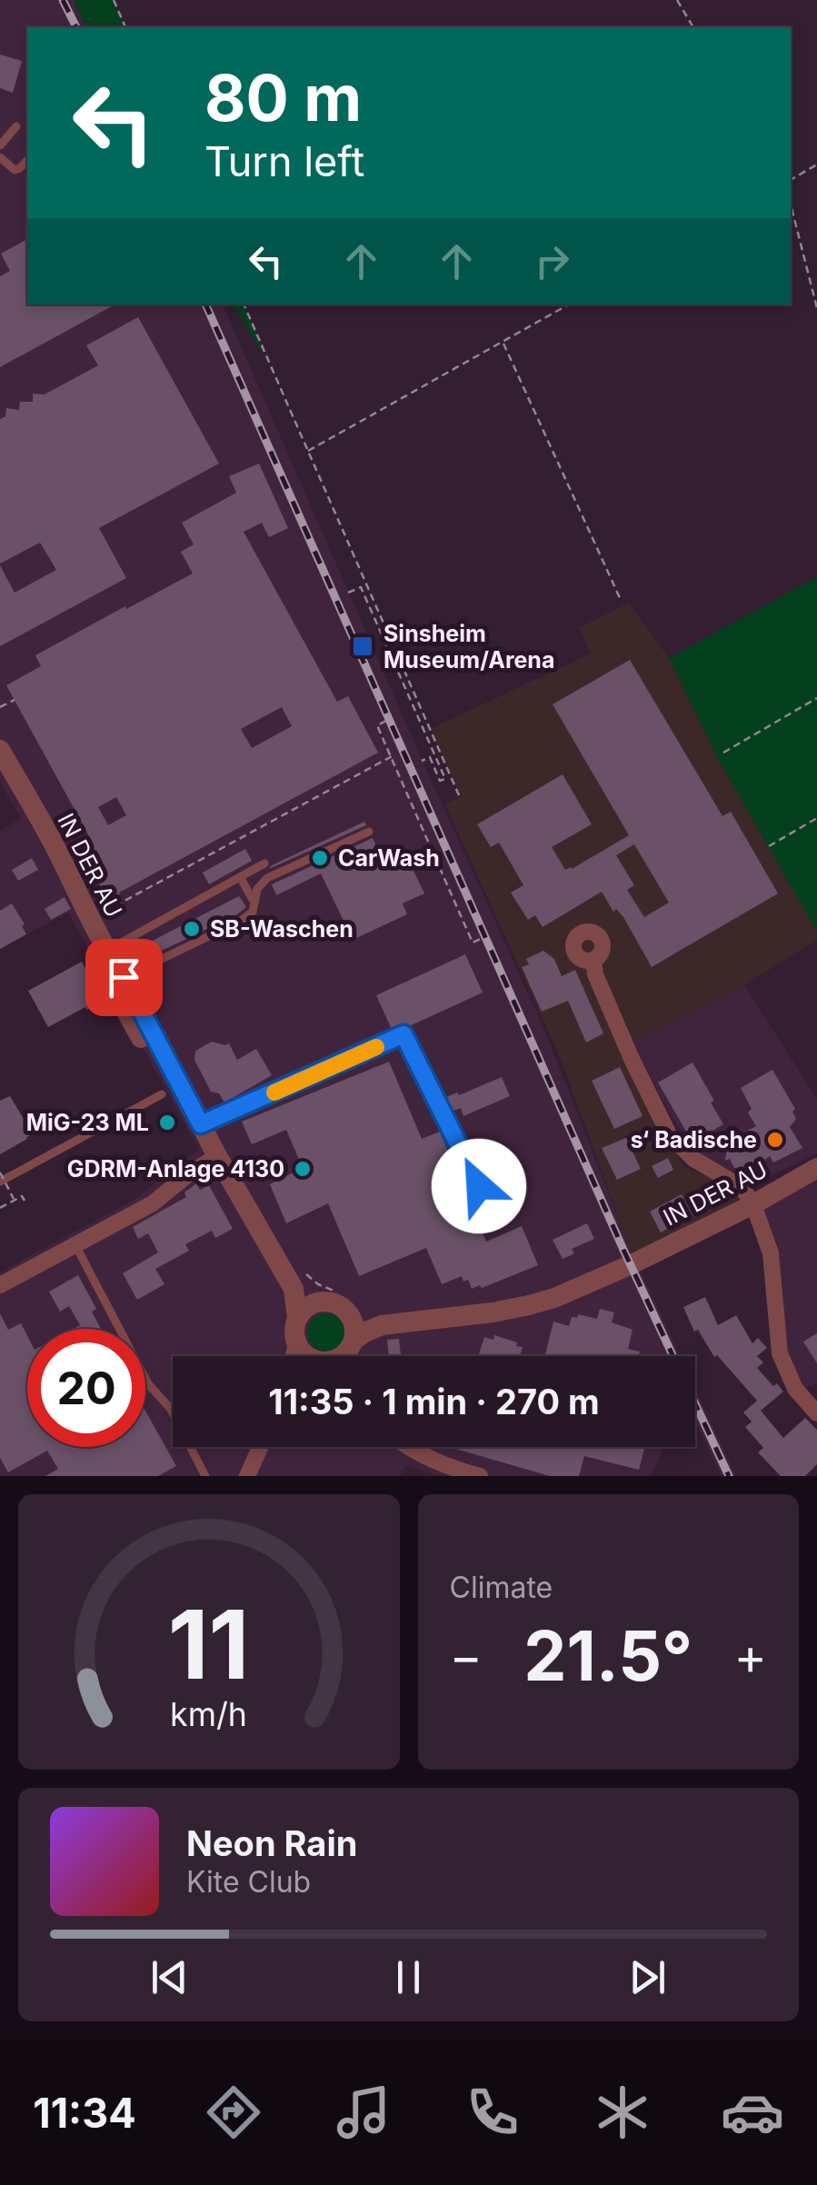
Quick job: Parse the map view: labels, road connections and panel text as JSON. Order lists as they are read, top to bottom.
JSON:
{
  "streets": {
    "street": ["IN DER AU"]
  },
  "places": {
    "transit": ["Sinsheim Museum/Arena"],
    "other": [
      "CarWash",
      "SB-Waschen",
      "MiG-23 ML",
      "s‘ Badische",
      "GDRM-Anlage 4130"
    ]
  },
  "page": {
    "turn": ["80 m", "Turn left"],
    "limit": "20",
    "trip": "11:35 · 1 min · 270 m",
    "tile": "Climate",
    "heat": ["−", "21.5°", "+"],
    "song": ["Neon Rain", "Kite Club"],
    "tabs": "11:34",
    "gauge": ["11", "km/h"]
  }
}
